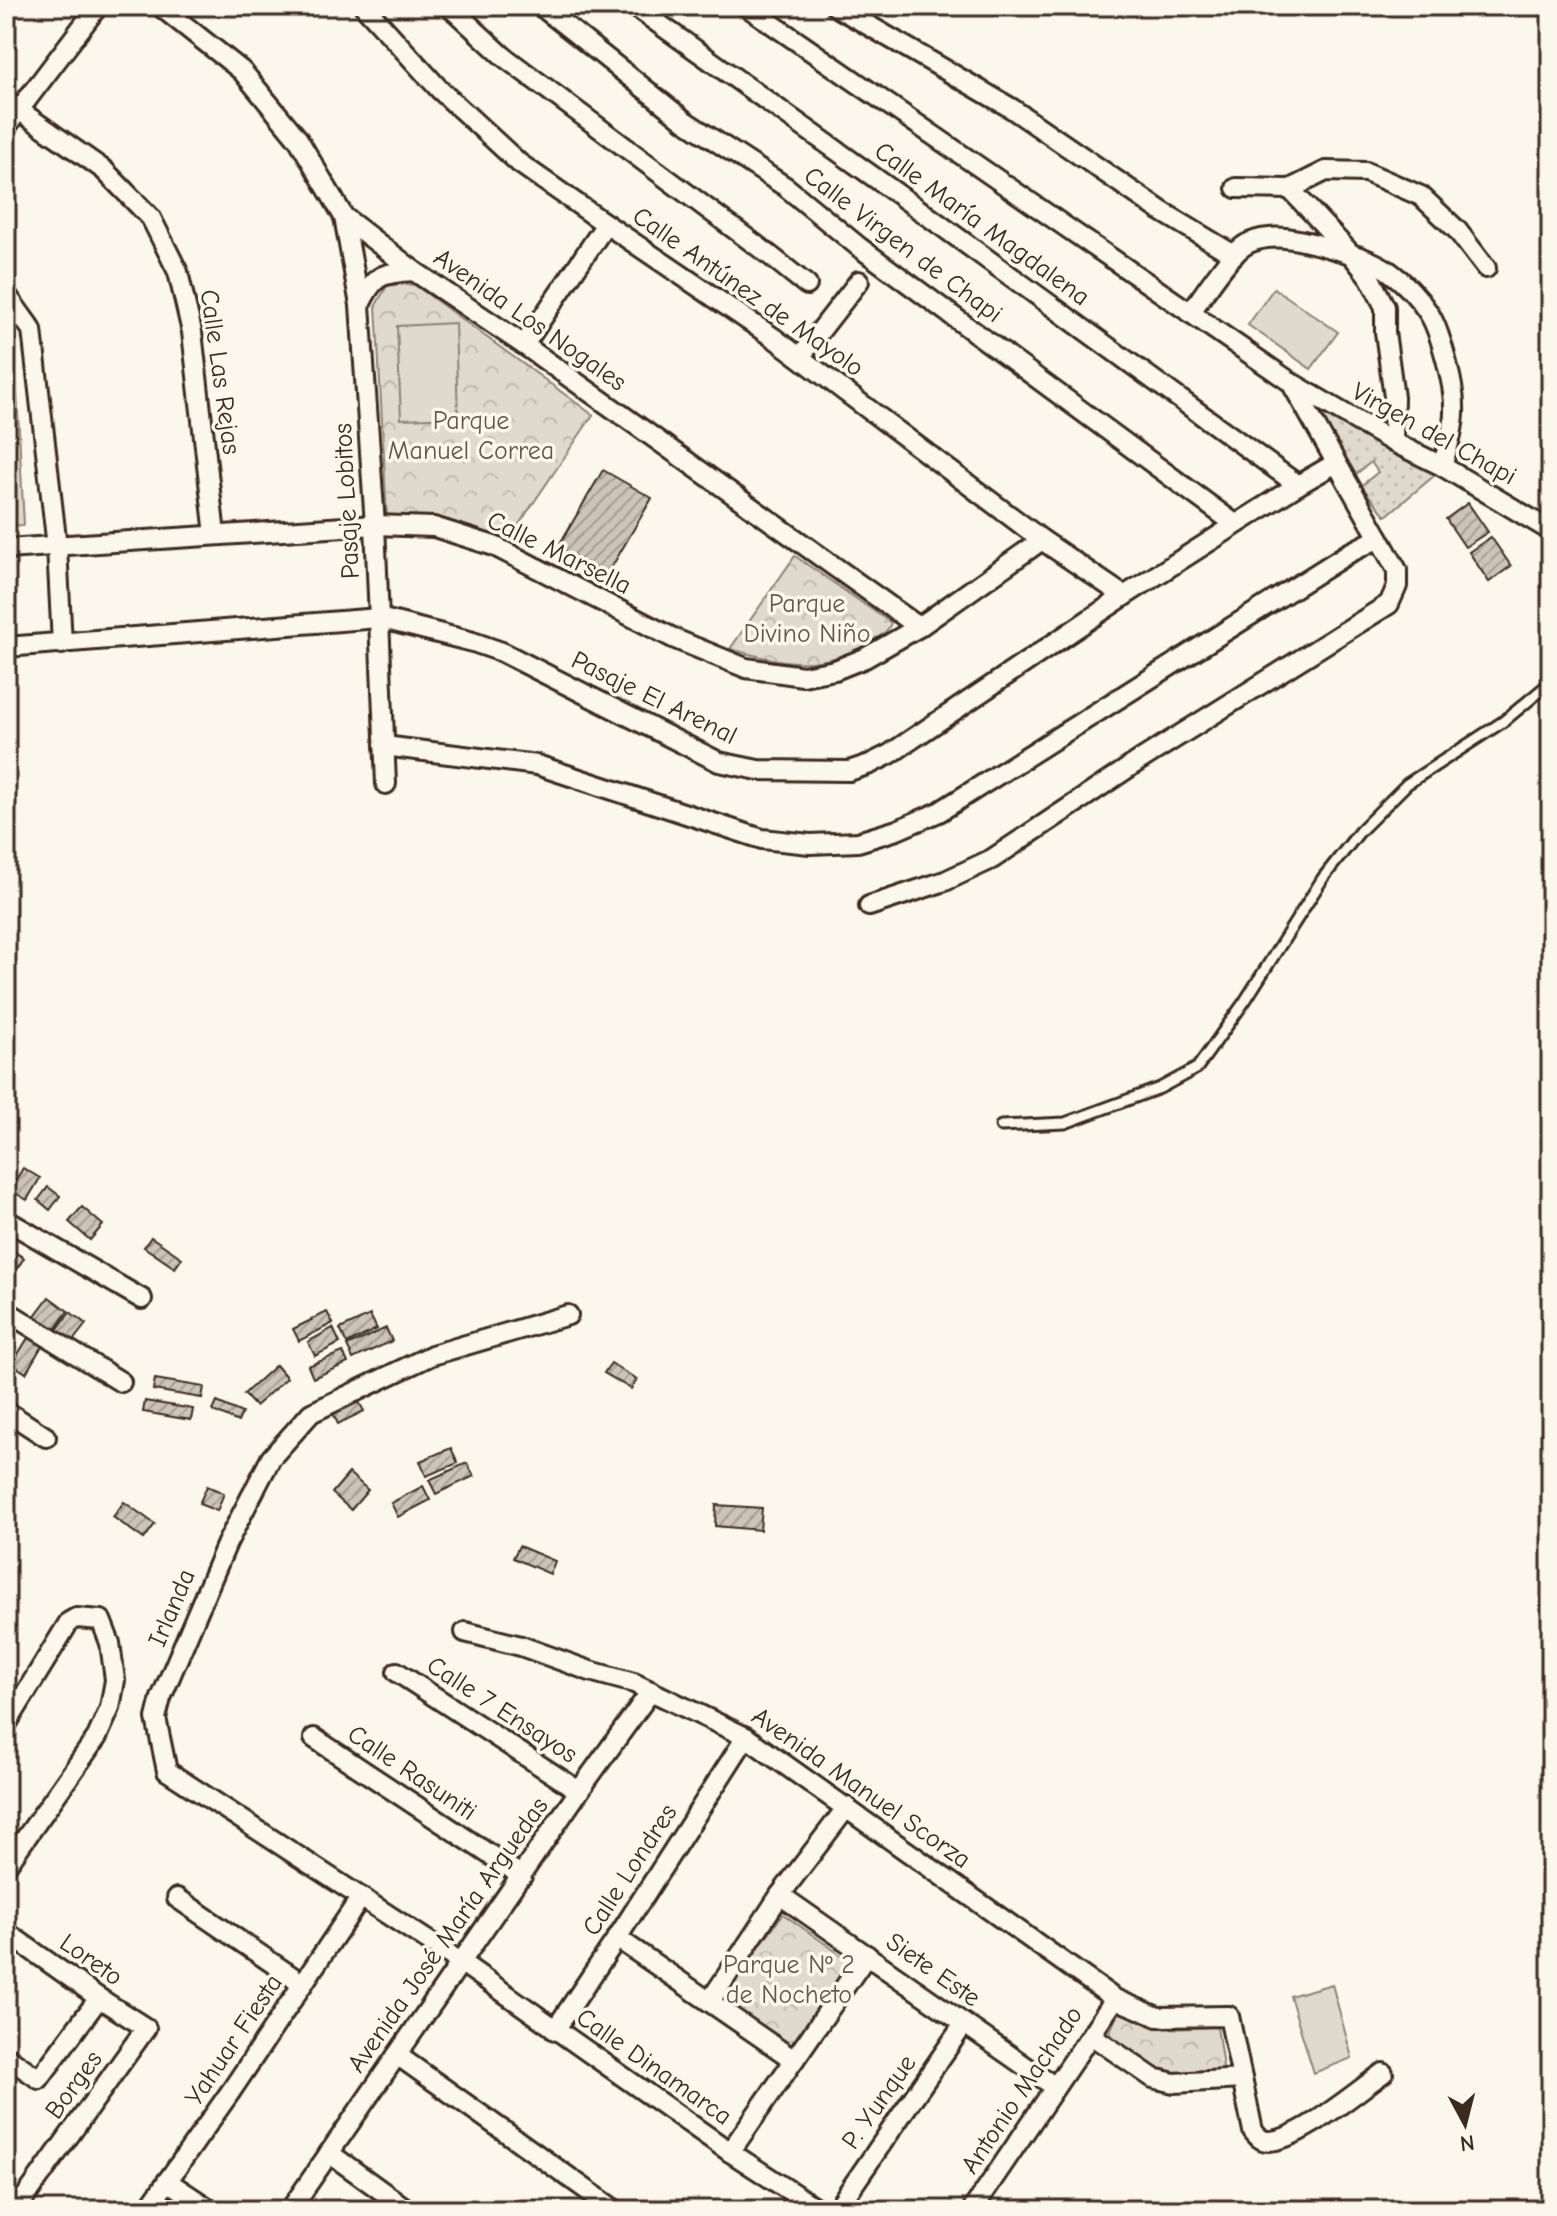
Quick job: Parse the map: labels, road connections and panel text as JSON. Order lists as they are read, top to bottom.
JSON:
{
  "streets": {
    "street": [
      "Calle María Magdalena",
      "Calle Virgen de Chapi",
      "Calle Antúnez de Mayolo",
      "Avenida Los Nogales",
      "Calle Las Rejas",
      "Virgen del Chapi",
      "Pasaje Lobitos",
      "Calle Marsella",
      "Pasaje El Arenal",
      "Irlanda",
      "Calle 7 Ensayos",
      "Calle Rasuniti",
      "Avenida Manuel Scorza",
      "Calle Londres",
      "Avenida José María Arguedas",
      "Loreto",
      "Siete Este",
      "Yahuar Fiesta",
      "Calle Dinamarca",
      "Borges",
      "Antonio Machado",
      "P. Yunque"
    ]
  },
  "crossings": [
    ["Calle María Magdalena", "Pasaje El Arenal"],
    ["Calle Virgen de Chapi", "Pasaje El Arenal"],
    ["Calle Antúnez de Mayolo", "Calle Marsella"],
    ["Calle Antúnez de Mayolo", "Pasaje El Arenal"],
    ["Avenida Los Nogales", "Pasaje Lobitos"],
    ["Avenida Los Nogales", "Calle Marsella"],
    ["Calle Las Rejas", "Calle Marsella"],
    ["Pasaje Lobitos", "Calle Marsella"],
    ["Pasaje Lobitos", "Pasaje El Arenal"],
    ["Irlanda", "Avenida José María Arguedas"],
    ["Irlanda", "Yahuar Fiesta"],
    ["Irlanda", "Calle Dinamarca"],
    ["Calle 7 Ensayos", "Avenida José María Arguedas"],
    ["Calle Rasuniti", "Avenida José María Arguedas"],
    ["Avenida Manuel Scorza", "Calle Londres"],
    ["Avenida Manuel Scorza", "Avenida José María Arguedas"],
    ["Avenida Manuel Scorza", "Antonio Machado"],
    ["Calle Londres", "Calle Dinamarca"],
    ["Avenida José María Arguedas", "Calle Dinamarca"],
    ["Loreto", "Borges"],
    ["Siete Este", "Antonio Machado"],
    ["Siete Este", "P. Yunque"]
  ],
  "parks": ["Parque Manuel Correa", "Parque Divino Niño", "Parque Nº 2 de Nocheto"],
  "north": "bottom"
}
